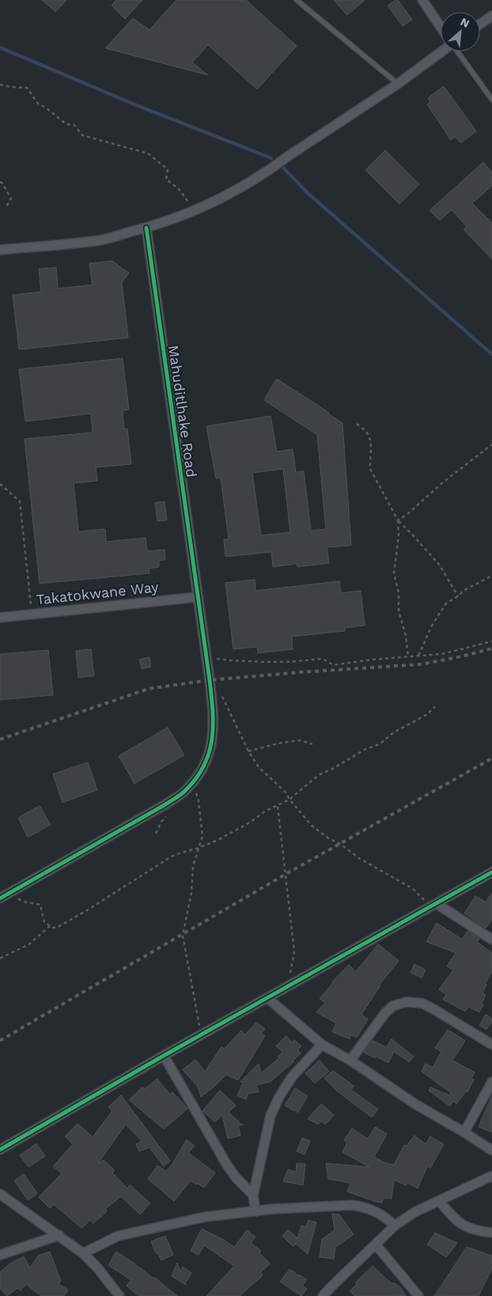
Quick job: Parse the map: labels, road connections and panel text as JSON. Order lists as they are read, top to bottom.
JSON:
{
  "streets": {
    "street": ["Mahuditlhake Road", "Takatokwane Way"]
  },
  "crossings": [
    ["Mahuditlhake Road", "Takatokwane Way"]
  ],
  "north": "top right"
}
